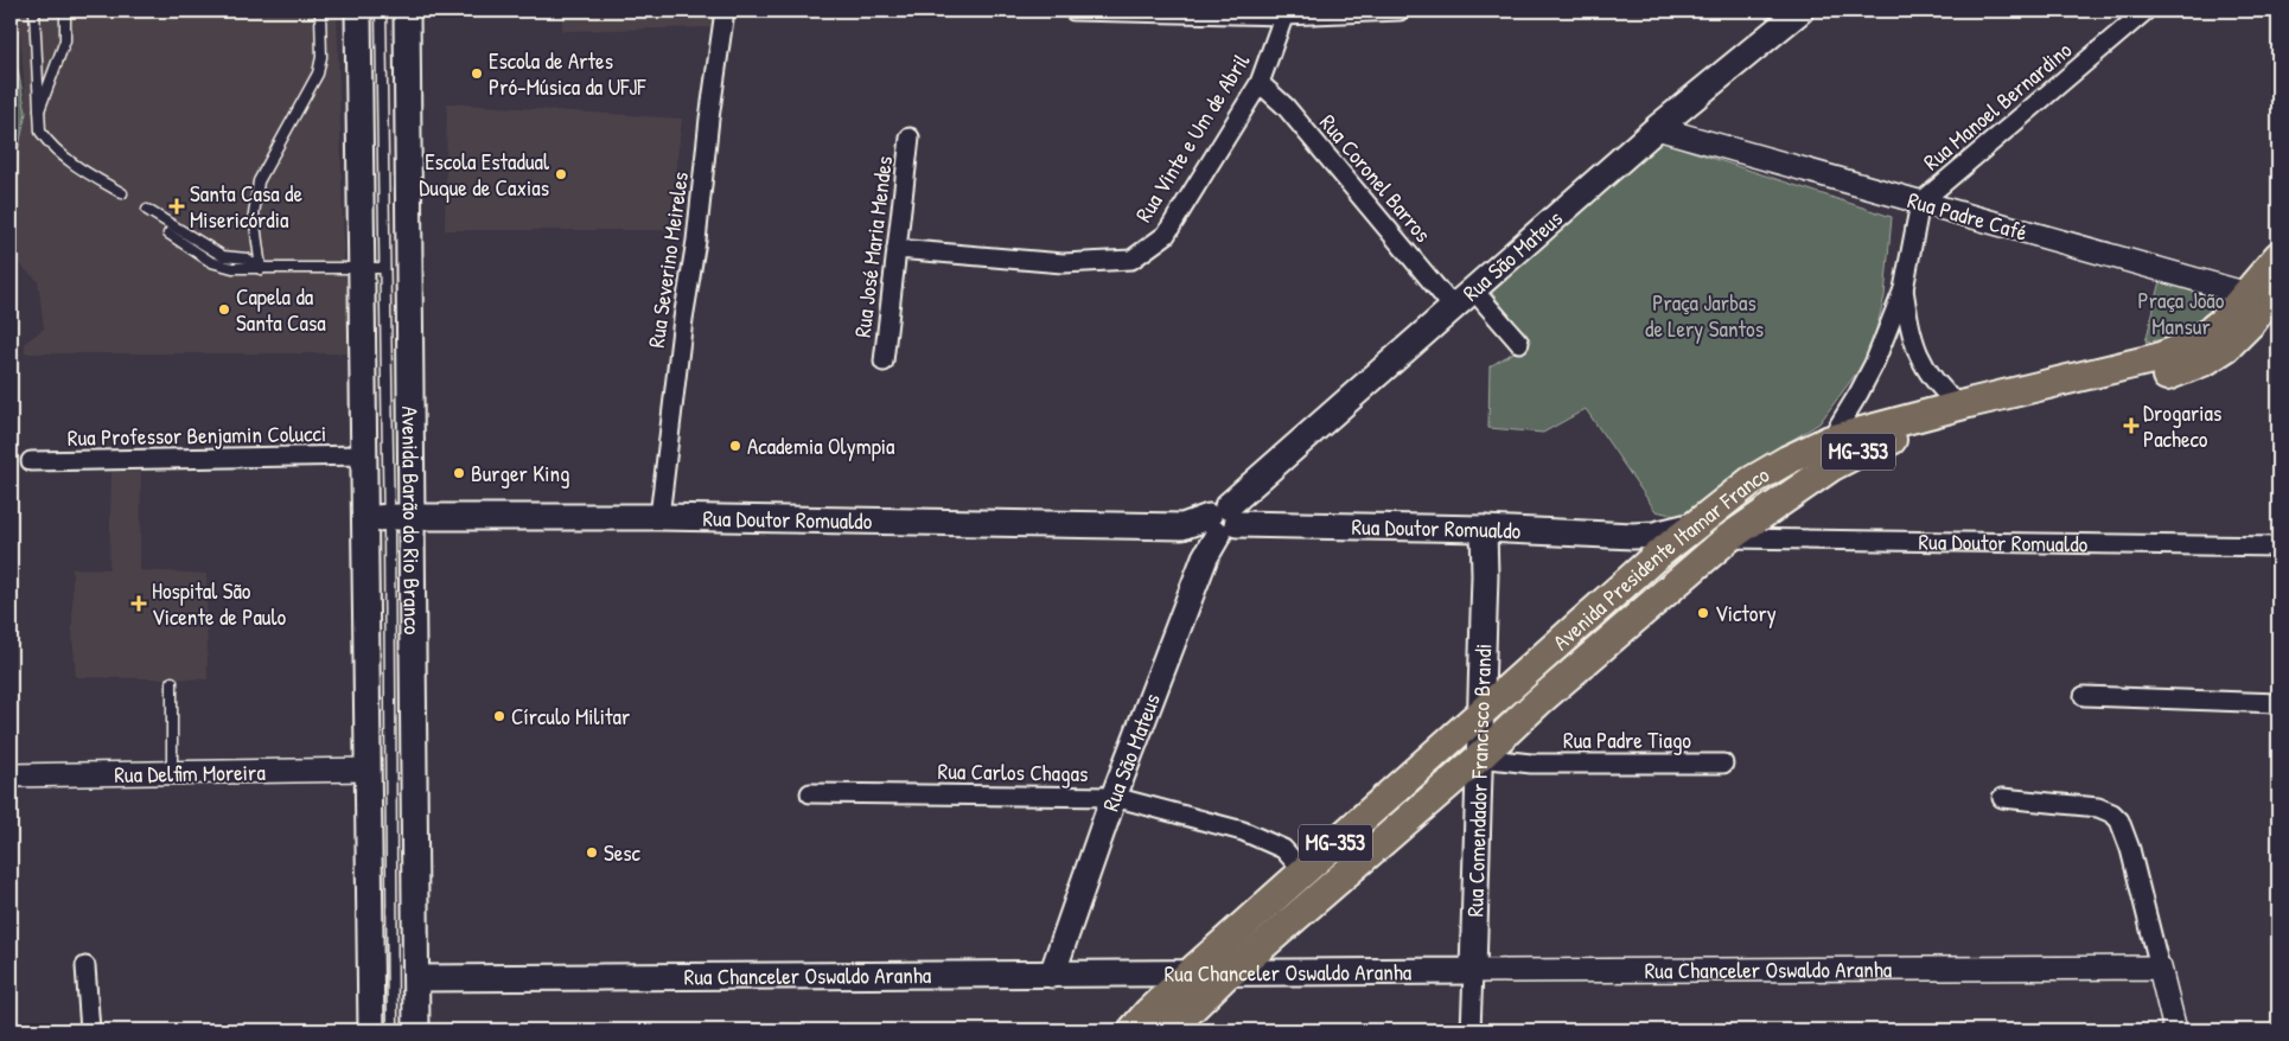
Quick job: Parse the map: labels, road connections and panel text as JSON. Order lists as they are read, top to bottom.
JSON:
{
  "streets": {
    "main road": [
      "Rua São Mateus",
      "MG-353",
      "Rua Doutor Romualdo",
      "Avenida Barão do Rio Branco",
      "Avenida Presidente Itamar Franco",
      "Rua Comendador Francisco Brandi",
      "Rua Chanceler Oswaldo Aranha"
    ],
    "street": [
      "Rua Manoel Bernardino",
      "Rua Vinte e Um de Abril",
      "Rua Coronel Barros",
      "Rua Padre Café",
      "Rua José Maria Mendes",
      "Rua Severino Meireles",
      "Rua Professor Benjamin Colucci",
      "Rua Padre Tiago",
      "Rua Carlos Chagas",
      "Rua Delfim Moreira"
    ]
  },
  "crossings": [
    ["Rua Manoel Bernardino", "Rua Padre Café"],
    ["Rua Manoel Bernardino", "Avenida Presidente Itamar Franco"],
    ["Rua Vinte e Um de Abril", "Rua Coronel Barros"],
    ["Rua Vinte e Um de Abril", "Rua José Maria Mendes"],
    ["Rua Coronel Barros", "Rua São Mateus"],
    ["Rua Padre Café", "Rua São Mateus"],
    ["Rua Padre Café", "Avenida Presidente Itamar Franco"],
    ["Rua São Mateus", "Rua Doutor Romualdo"],
    ["Rua São Mateus", "Rua Carlos Chagas"],
    ["Rua São Mateus", "Rua Chanceler Oswaldo Aranha"],
    ["Rua Severino Meireles", "Rua Doutor Romualdo"],
    ["Rua Professor Benjamin Colucci", "Avenida Barão do Rio Branco"],
    ["Rua Doutor Romualdo", "Avenida Barão do Rio Branco"],
    ["Rua Doutor Romualdo", "Avenida Presidente Itamar Franco"],
    ["Rua Doutor Romualdo", "Rua Comendador Francisco Brandi"],
    ["Avenida Barão do Rio Branco", "Rua Delfim Moreira"],
    ["Avenida Barão do Rio Branco", "Rua Chanceler Oswaldo Aranha"],
    ["Avenida Presidente Itamar Franco", "Rua Padre Tiago"],
    ["Avenida Presidente Itamar Franco", "Rua Carlos Chagas"],
    ["Avenida Presidente Itamar Franco", "Rua Comendador Francisco Brandi"],
    ["Avenida Presidente Itamar Franco", "Rua Chanceler Oswaldo Aranha"],
    ["Rua Padre Tiago", "Rua Comendador Francisco Brandi"],
    ["Rua Comendador Francisco Brandi", "Rua Chanceler Oswaldo Aranha"]
  ],
  "parks": ["Praça João Mansur", "Praça Jarbas de Lery Santos"],
  "places": {
    "other": [
      "Escola de Artes Pró-Música da UFJF",
      "Escola Estadual Duque de Caxias",
      "Capela da Santa Casa",
      "Academia Olympia",
      "Burger King",
      "Victory",
      "Círculo Militar",
      "Sesc"
    ],
    "health": ["Santa Casa de Misericórdia", "Drogarias Pacheco", "Hospital São Vicente de Paulo"]
  }
}
